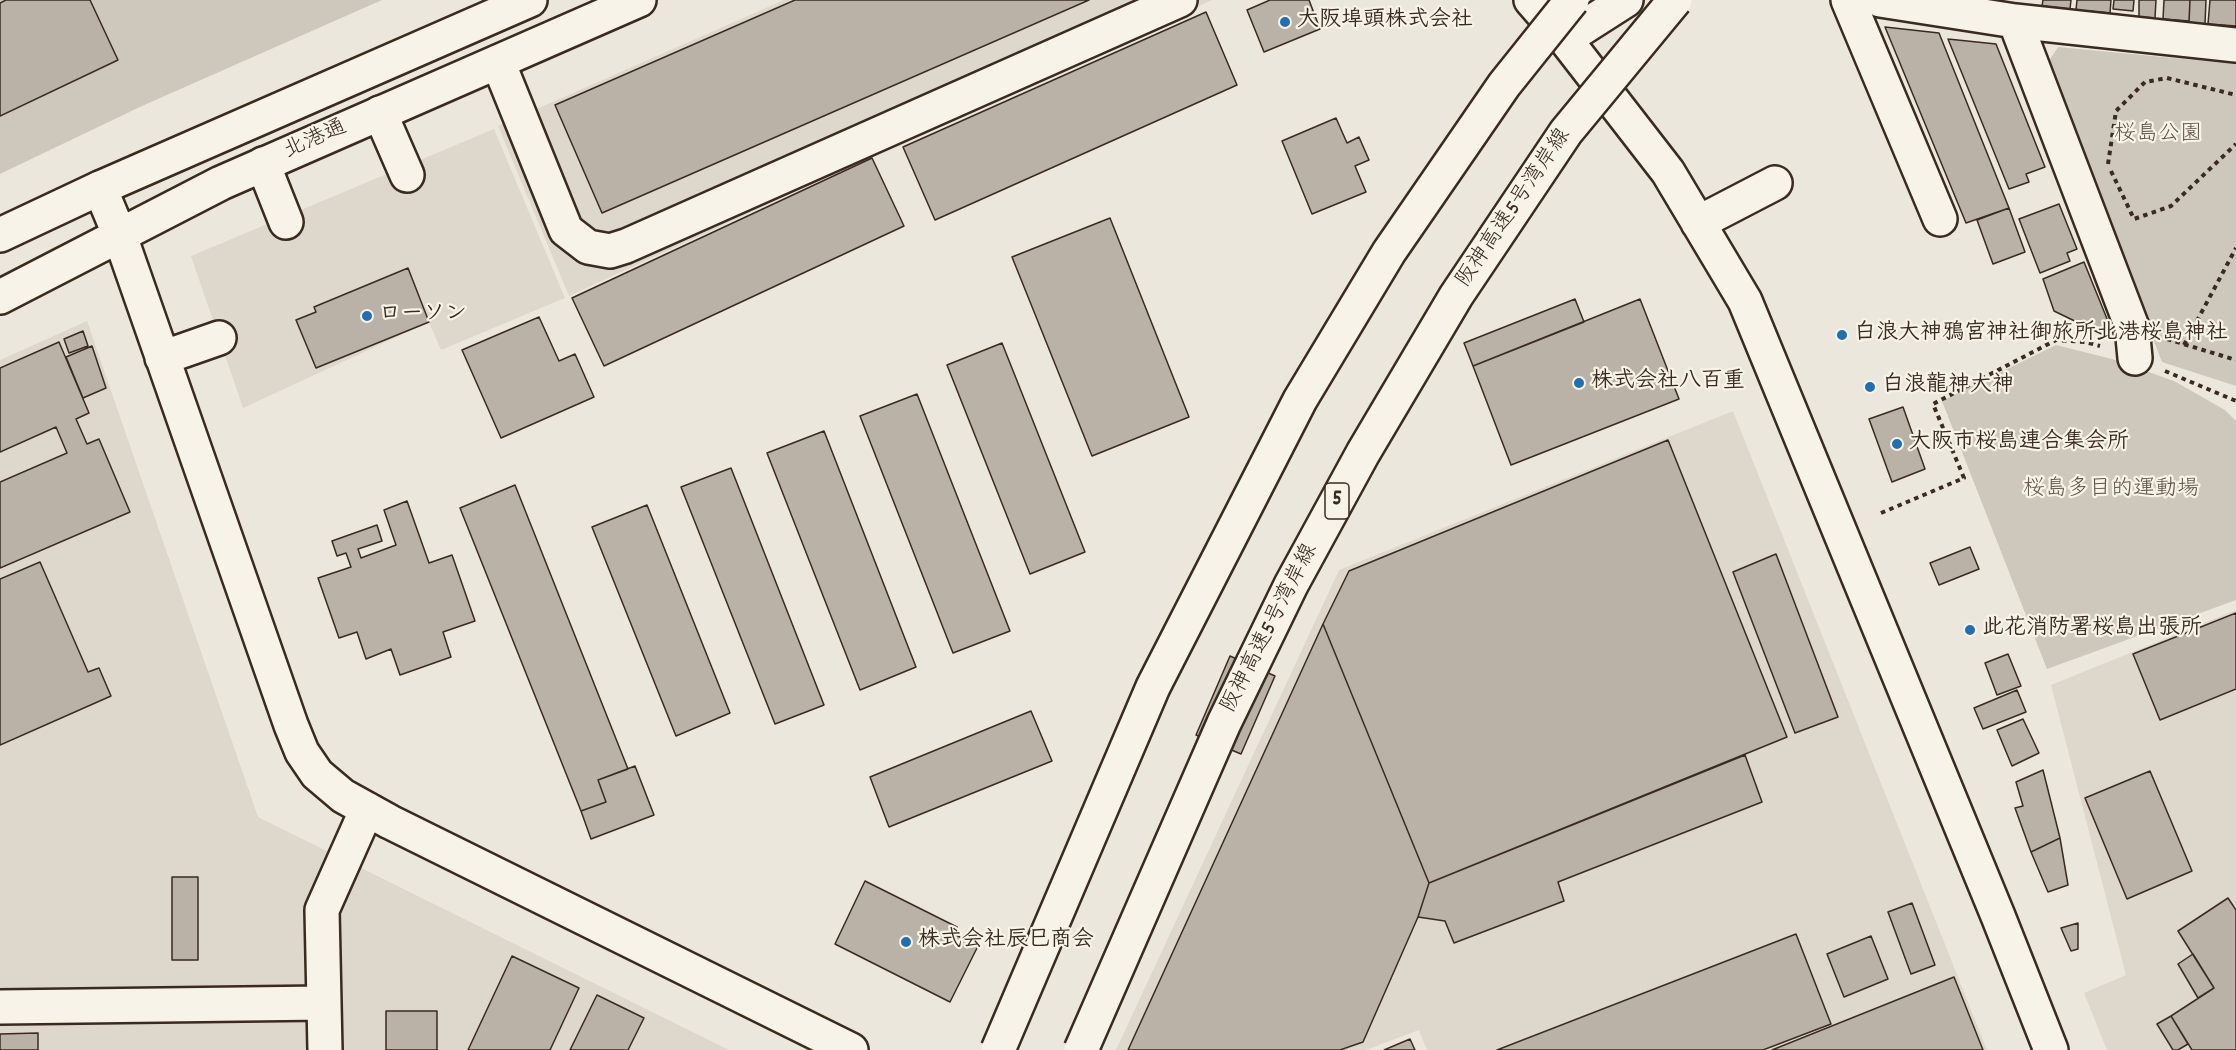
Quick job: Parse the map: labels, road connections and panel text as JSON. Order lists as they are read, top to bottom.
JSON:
{
  "streets": {
    "main road": ["北港通", "阪神高速5号湾岸線", "5"]
  },
  "parks": ["桜島公園", "桜島多目的運動場"],
  "places": [
    "大阪埠頭株式会社",
    "ローソン",
    "白浪大神鴉宮神社御旅所北港桜島神社",
    "株式会社八百重",
    "白浪龍神大神",
    "大阪市桜島連合集会所",
    "此花消防署桜島出張所",
    "株式会社辰巳商会"
  ]
}
